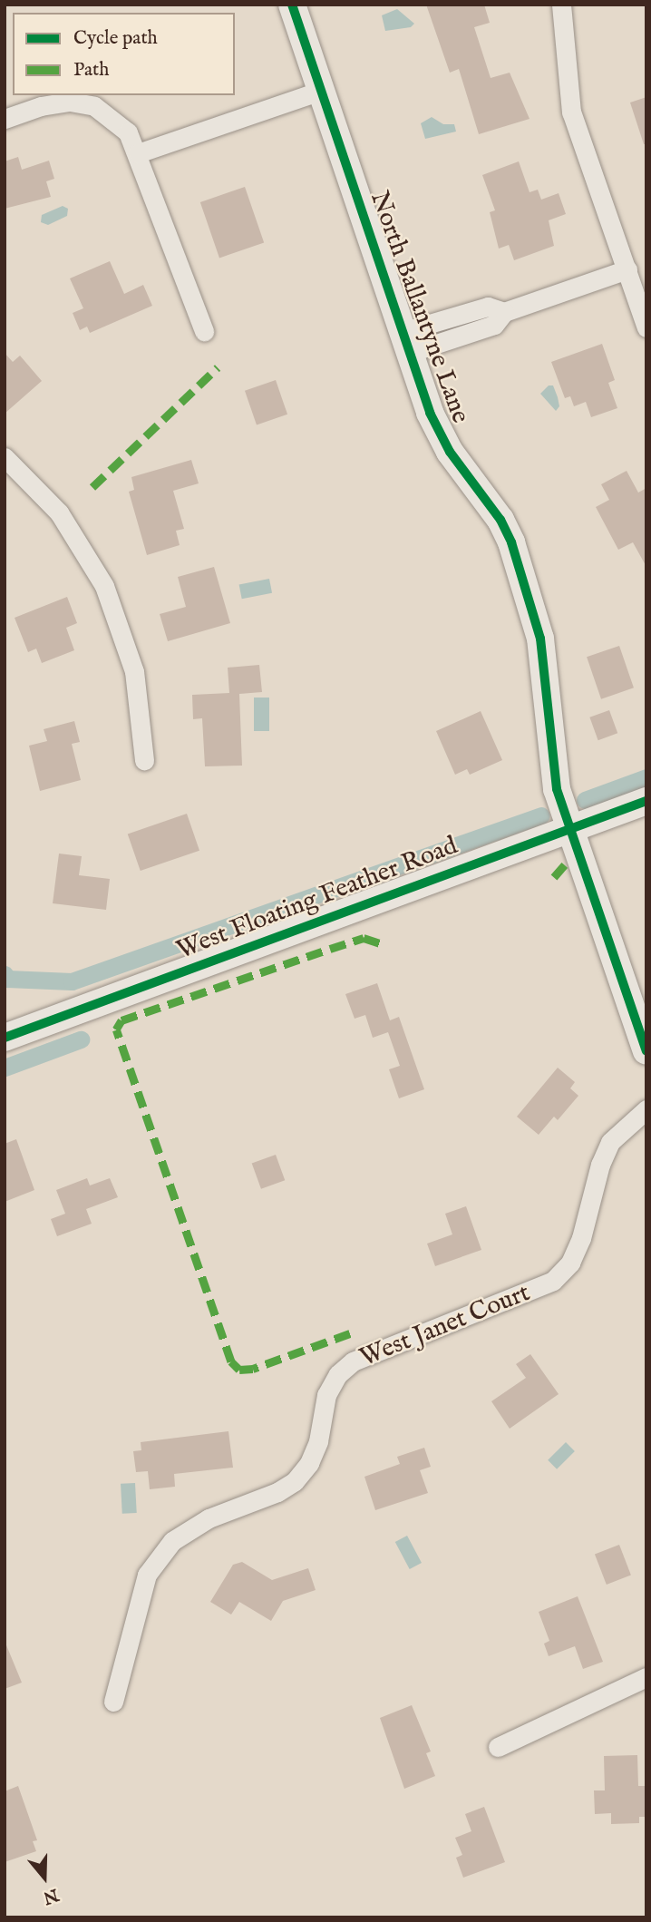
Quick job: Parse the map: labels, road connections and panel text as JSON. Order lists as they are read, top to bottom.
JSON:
{
  "streets": {
    "street": ["North Ballantyne Lane", "West Floating Feather Road", "West Janet Court"]
  },
  "crossings": [
    ["North Ballantyne Lane", "West Floating Feather Road"]
  ],
  "legend": ["Cycle path", "Path"],
  "north": "bottom"
}
